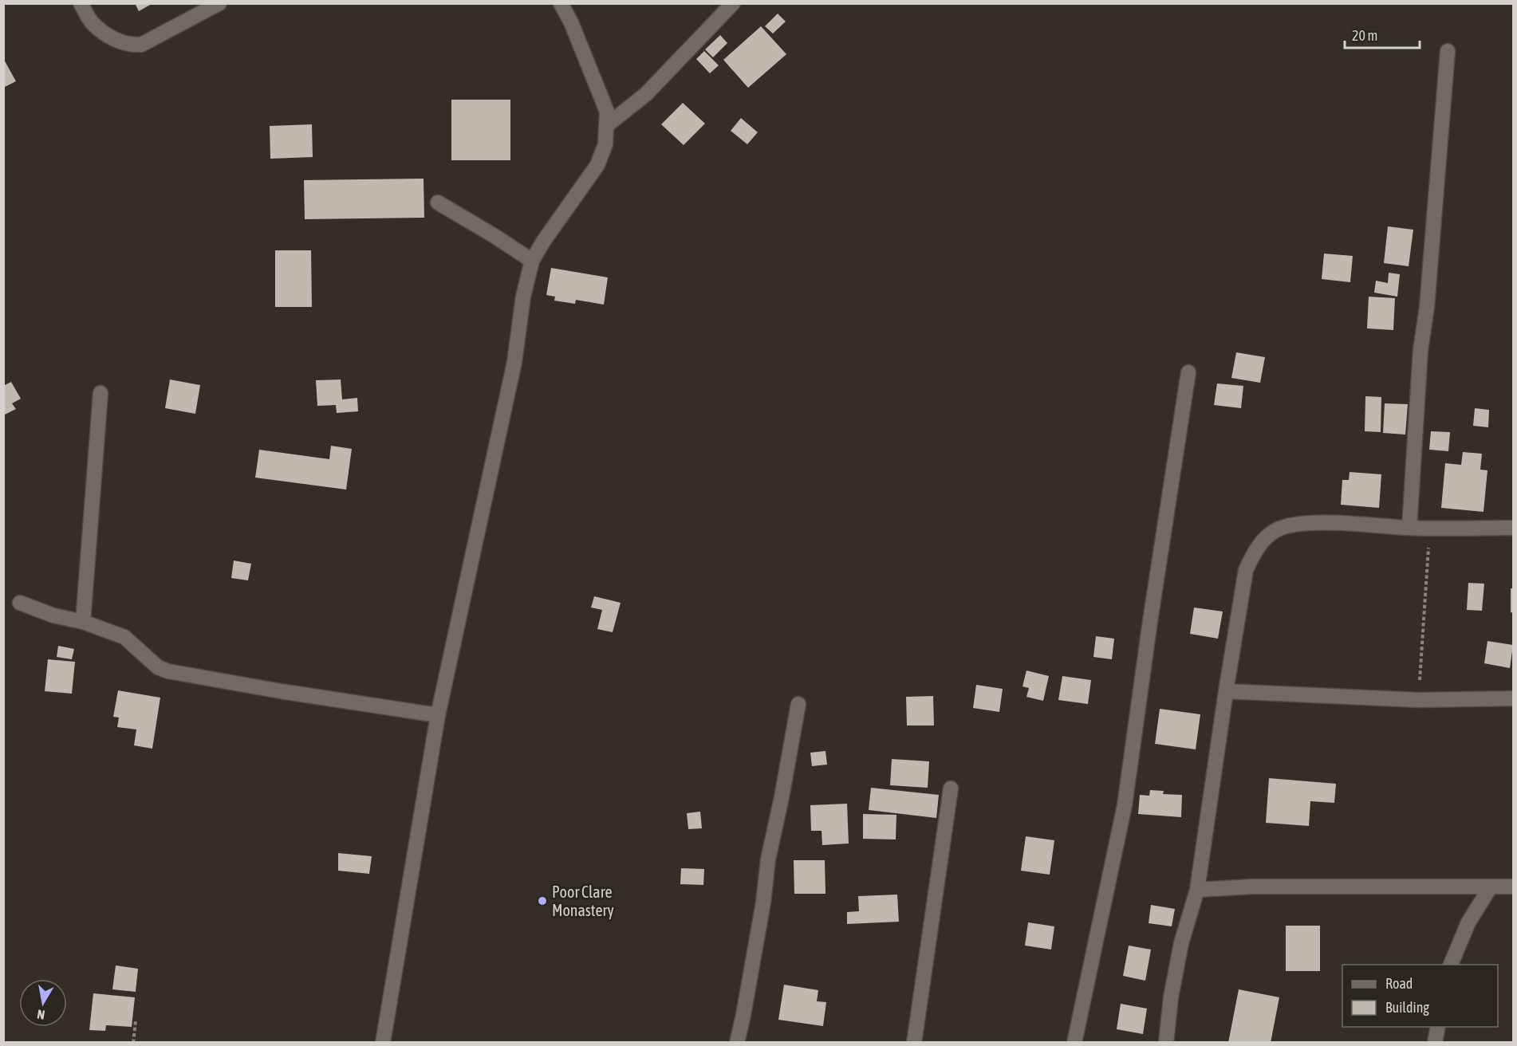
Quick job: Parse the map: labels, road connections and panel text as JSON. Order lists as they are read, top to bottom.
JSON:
{
  "places": ["Poor Clare Monastery"],
  "legend": ["Road", "Building"],
  "scale_bar": "20 m",
  "north": "bottom"
}
